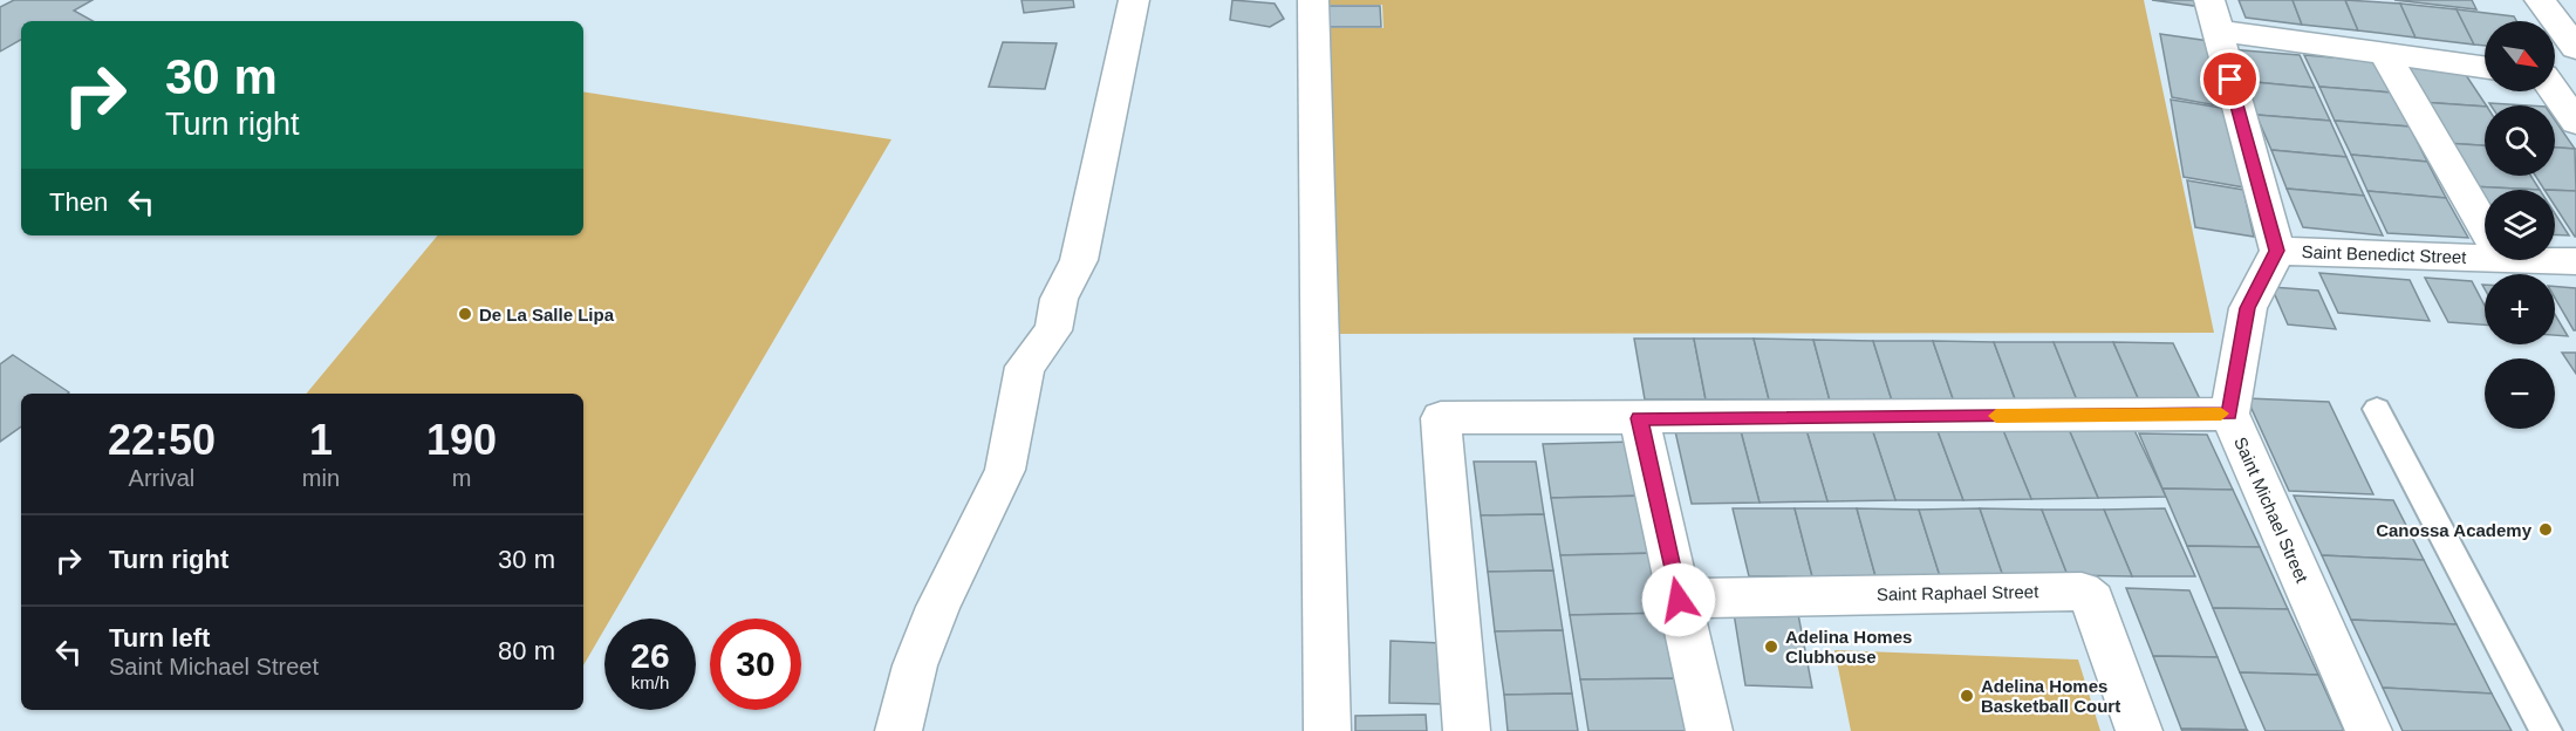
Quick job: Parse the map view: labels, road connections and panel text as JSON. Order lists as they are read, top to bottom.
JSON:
{
  "streets": {
    "street": ["Saint Benedict Street", "Saint Michael Street", "Saint Raphael Street"]
  },
  "crossings": [
    ["Saint Benedict Street", "Saint Michael Street"]
  ],
  "places": [
    "De La Salle Lipa",
    "Canossa Academy",
    "Adelina Homes Clubhouse",
    "Adelina Homes Basketball Court"
  ],
  "north": "bottom right",
  "page": {
    "map_buttons": ["+", "−"],
    "turn": ["30 m", "Turn right"],
    "then": "Then",
    "eta": [
      "22:50",
      "Arrival",
      "1",
      "min",
      "190",
      "m"
    ],
    "list": [
      {
        "name": "Turn right",
        "value": "30 m"
      },
      {
        "name": "Turn left",
        "note": "Saint Michael Street",
        "value": "80 m"
      }
    ],
    "speed": "26 km/h",
    "limit": "30"
  }
}
